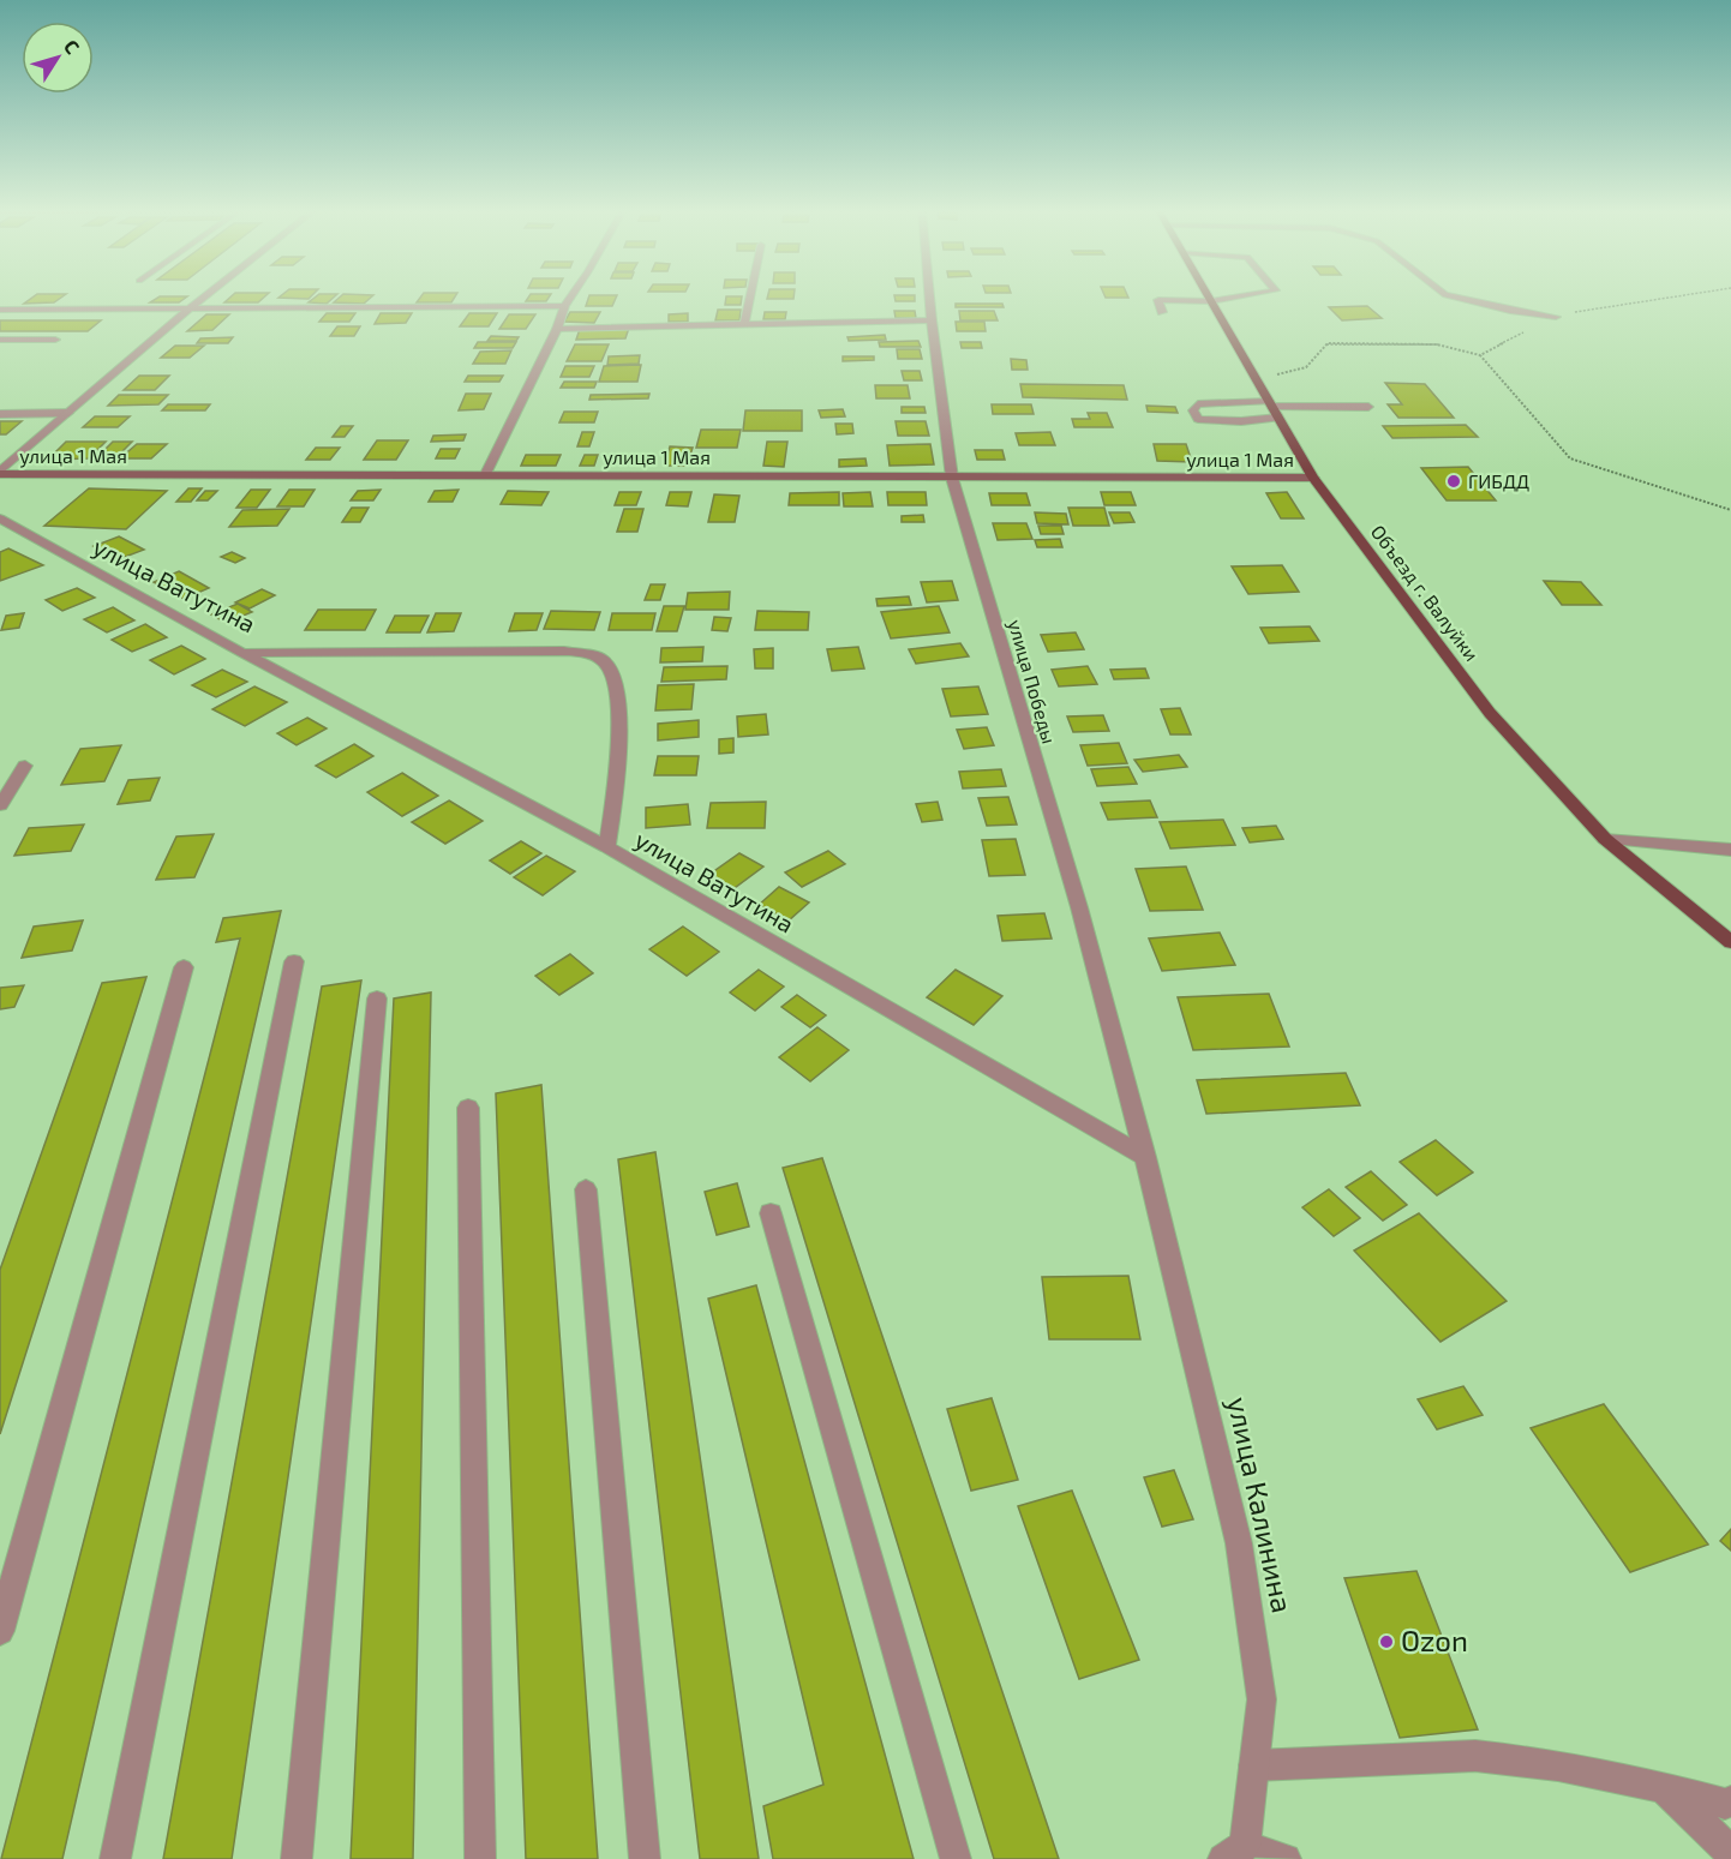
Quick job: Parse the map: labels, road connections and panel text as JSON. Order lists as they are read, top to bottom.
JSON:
{
  "streets": {
    "main road": ["улица 1 Мая", "Объезд г. Валуйки"],
    "street": ["улица Ватутина", "улица Победы", "улица Калинина"]
  },
  "crossings": [
    ["улица 1 Мая", "Объезд г. Валуйки"],
    ["улица 1 Мая", "улица Победы"],
    ["улица Ватутина", "улица Победы"],
    ["улица Ватутина", "улица Калинина"],
    ["улица Победы", "улица Калинина"]
  ],
  "places": ["ГИБДД", "Ozon"],
  "north": "top right"
}
